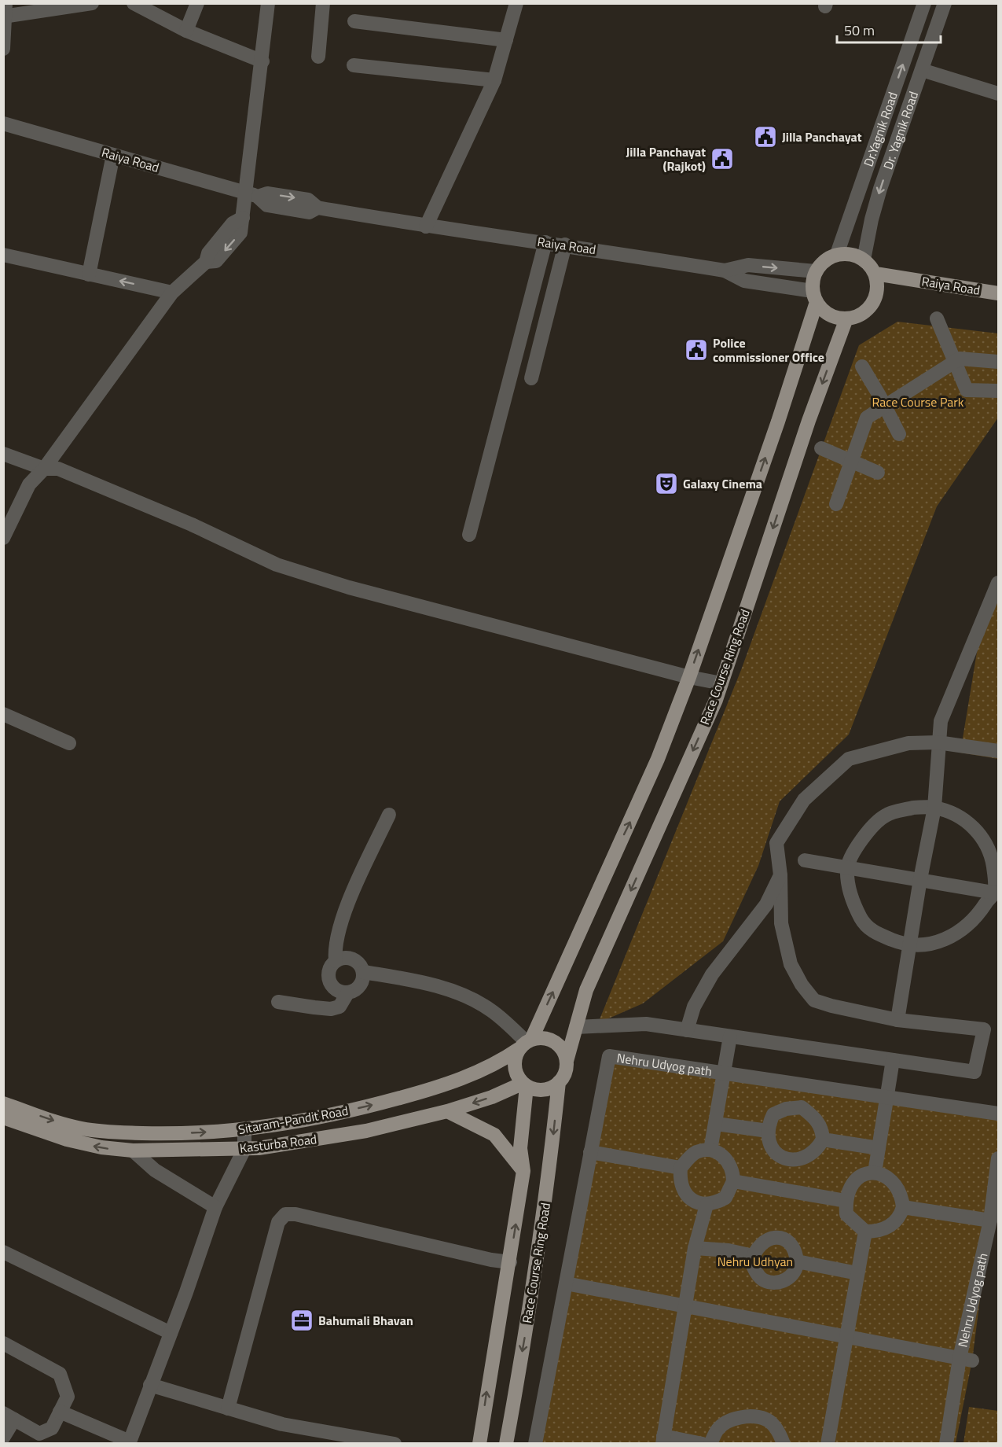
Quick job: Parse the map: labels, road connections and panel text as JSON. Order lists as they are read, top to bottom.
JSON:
{
  "streets": {
    "main road": [
      "Raiya Road",
      "Race Course Ring Road",
      "Sitaram-Pandit Road",
      "Kasturba Road"
    ],
    "street": ["Dr.Yagnik Road", "Dr. Yagnik Road", "Nehru Udyog path"]
  },
  "crossings": [
    ["Dr.Yagnik Road", "Dr. Yagnik Road"],
    ["Dr.Yagnik Road", "Raiya Road"],
    ["Dr.Yagnik Road", "Race Course Ring Road"],
    ["Dr. Yagnik Road", "Raiya Road"],
    ["Dr. Yagnik Road", "Race Course Ring Road"],
    ["Raiya Road", "Race Course Ring Road"],
    ["Race Course Ring Road", "Sitaram-Pandit Road"],
    ["Race Course Ring Road", "Kasturba Road"],
    ["Sitaram-Pandit Road", "Kasturba Road"]
  ],
  "one_way": [
    "Dr.Yagnik Road",
    "Dr. Yagnik Road",
    "Sitaram-Pandit Road",
    "Kasturba Road"
  ],
  "parks": ["Race Course Park", "Nehru Udhyan"],
  "places": {
    "public building": ["Jilla Panchayat", "Jilla Panchayat (Rajkot)", "Police commissioner Office"],
    "theatre": ["Galaxy Cinema"],
    "office": ["Bahumali Bhavan"]
  },
  "scale_bar": "50 m"
}
